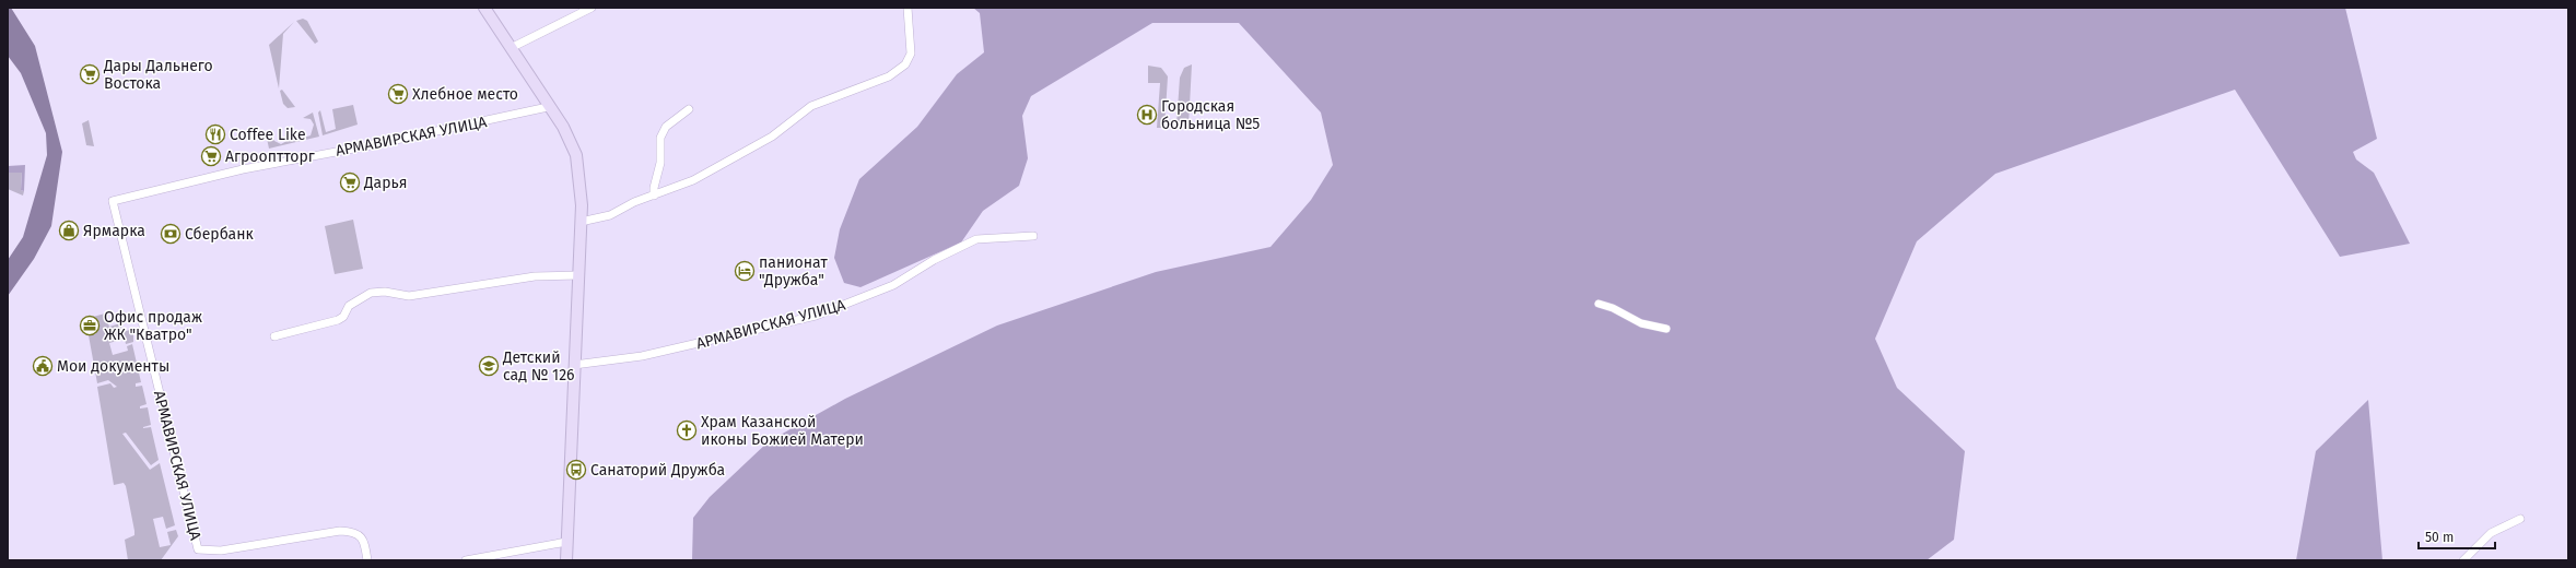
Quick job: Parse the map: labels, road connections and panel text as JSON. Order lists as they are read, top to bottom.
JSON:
{
  "streets": {
    "street": ["АРМАВИРСКАЯ УЛИЦА"]
  },
  "places": {
    "supermarket": [
      "Дары Дальнего Востока",
      "Хлебное место",
      "Агрооптторг",
      "Дарья"
    ],
    "hospital": ["Городская больница №5"],
    "restaurant": ["Coffee Like"],
    "shop": ["Ярмарка"],
    "bank": ["Сбербанк"],
    "hotel": ["панионат \"Дружба\""],
    "office": ["Офис продаж ЖК \"Кватро\""],
    "public building": ["Мои документы"],
    "school or university": ["Детский сад № 126"],
    "church": ["Храм Казанской иконы Божией Матери"],
    "bus stop": ["Санаторий Дружба"]
  },
  "scale_bar": "50 m"
}
